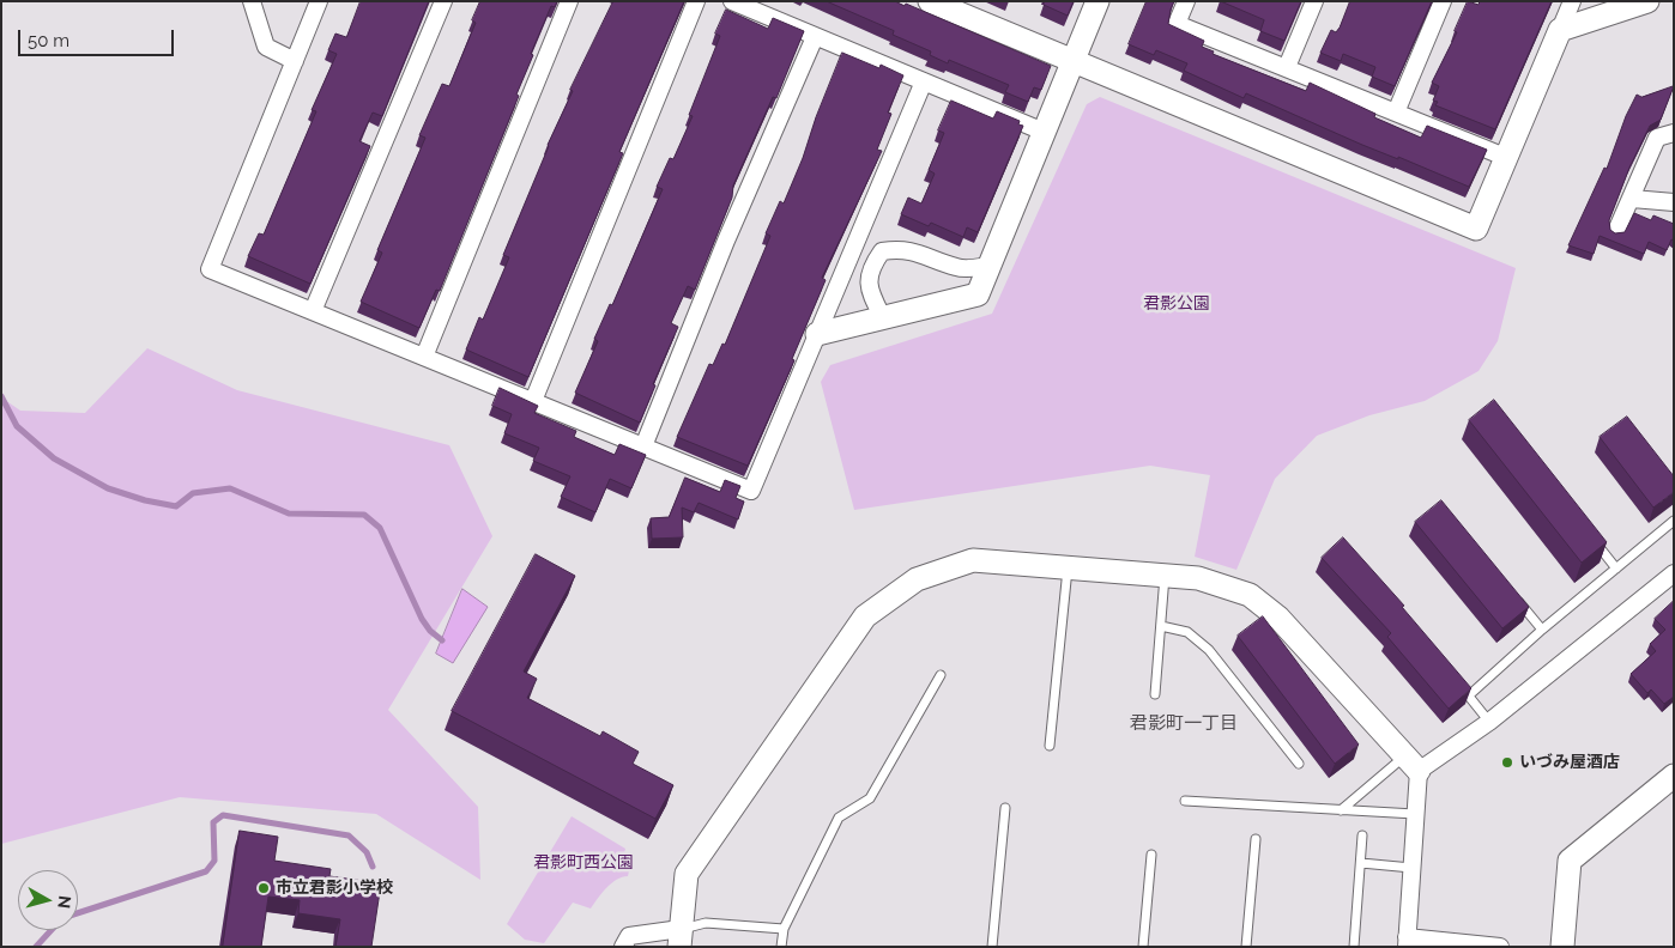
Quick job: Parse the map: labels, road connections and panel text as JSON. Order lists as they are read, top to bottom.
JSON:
{
  "districts": ["君影町一丁目"],
  "parks": ["君影公園", "君影町西公園"],
  "places": ["いづみ屋酒店", "市立君影小学校"],
  "scale_bar": "50 m",
  "north": "right"
}
